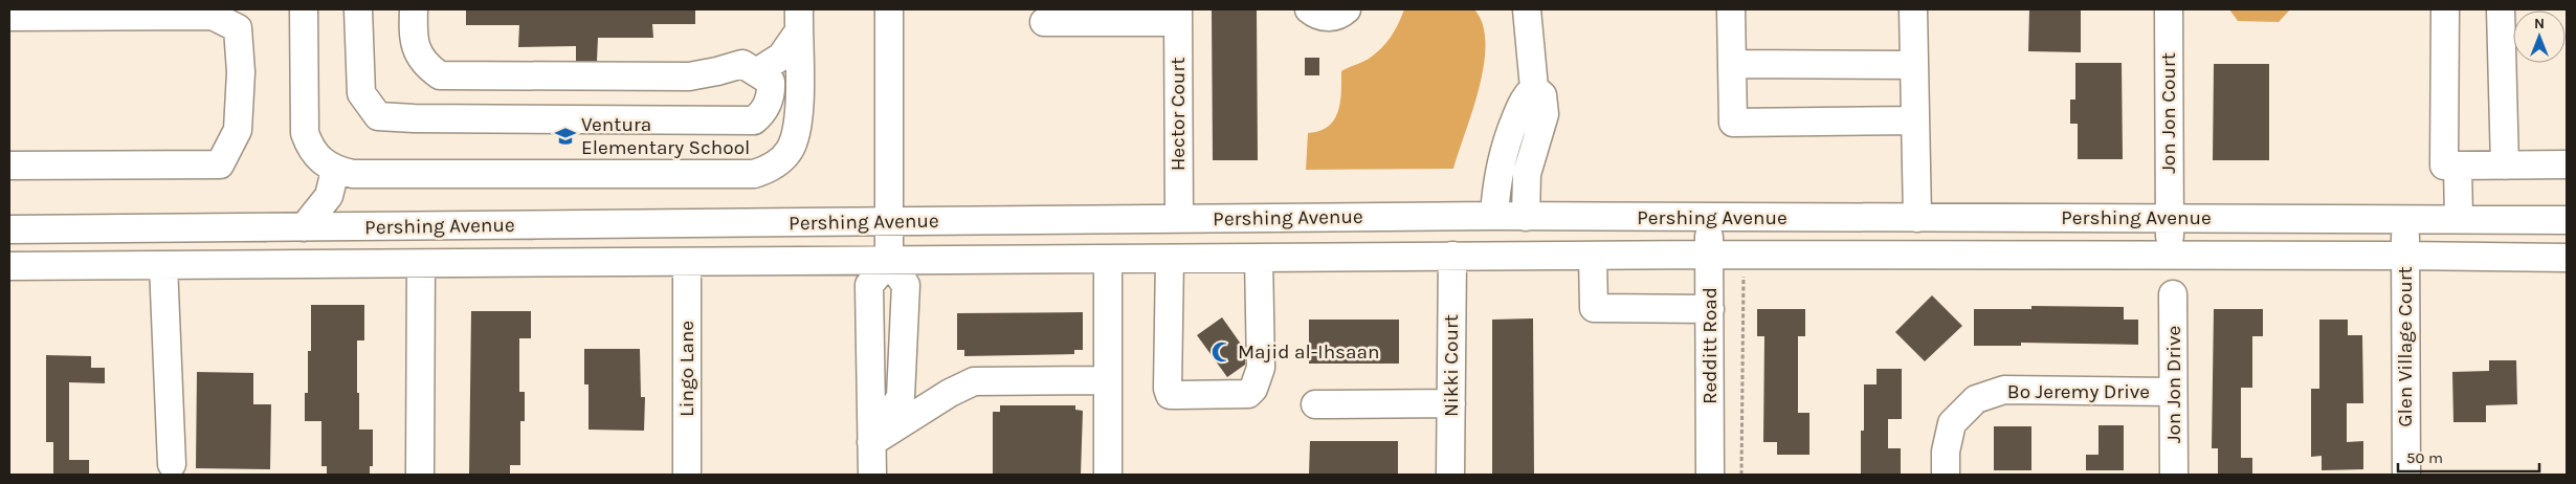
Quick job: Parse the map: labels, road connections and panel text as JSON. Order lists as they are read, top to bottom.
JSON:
{
  "streets": {
    "street": [
      "Jon Jon Court",
      "Hector Court",
      "Pershing Avenue",
      "Redditt Road",
      "Glen Village Court",
      "Nikki Court",
      "Lingo Lane",
      "Jon Jon Drive",
      "Bo Jeremy Drive"
    ]
  },
  "crossings": [
    ["Jon Jon Court", "Pershing Avenue"],
    ["Hector Court", "Pershing Avenue"],
    ["Pershing Avenue", "Redditt Road"],
    ["Pershing Avenue", "Glen Village Court"],
    ["Pershing Avenue", "Nikki Court"],
    ["Pershing Avenue", "Lingo Lane"],
    ["Jon Jon Drive", "Bo Jeremy Drive"]
  ],
  "places": {
    "school or university": ["Ventura Elementary School"],
    "mosque": ["Majid al-Ihsaan"]
  },
  "scale_bar": "50 m",
  "north": "top"
}
